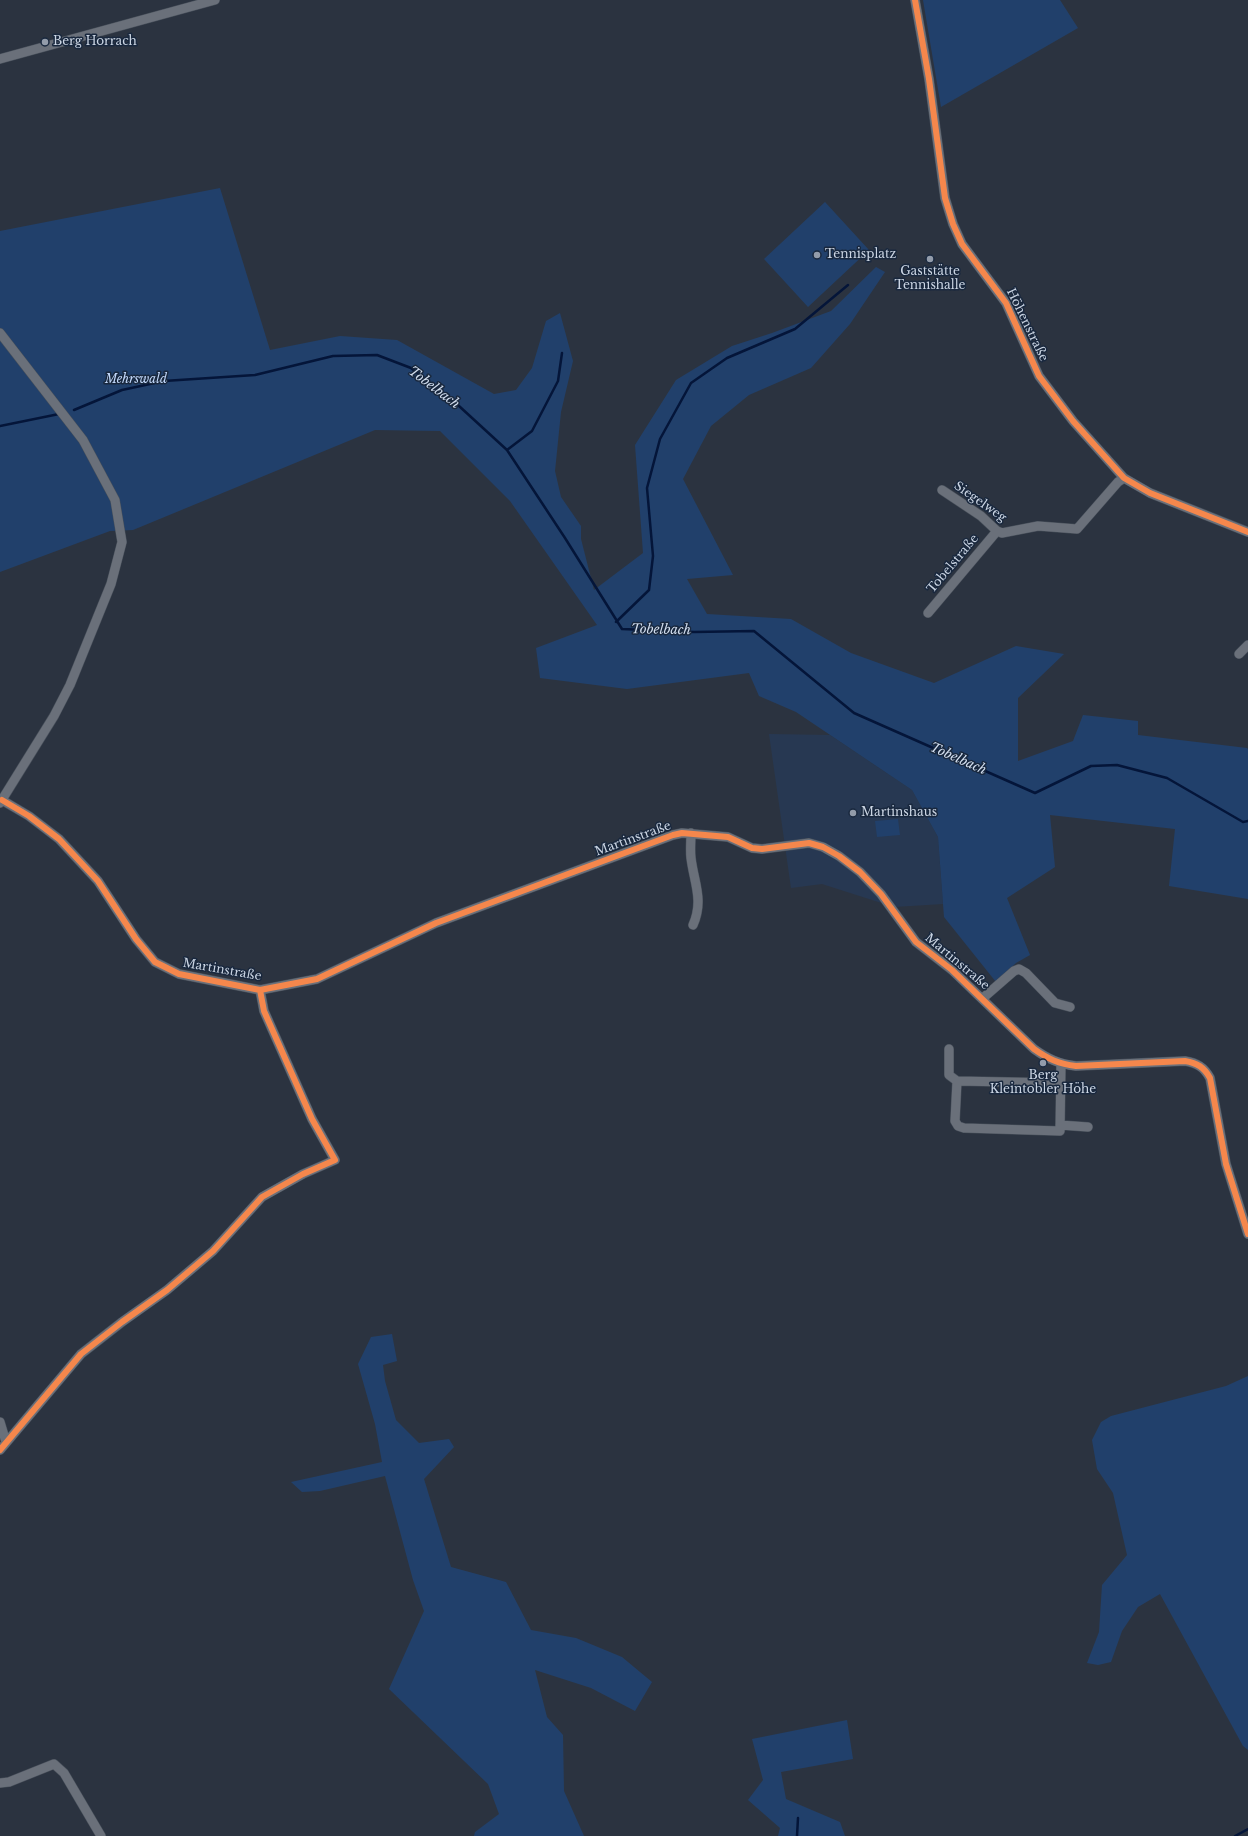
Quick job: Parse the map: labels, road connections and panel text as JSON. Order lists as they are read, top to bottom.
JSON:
{
  "streets": {
    "street": [
      "Höhenstraße",
      "Siegelweg",
      "Tobelstraße",
      "Martinstraße"
    ]
  },
  "crossings": [
    ["Höhenstraße", "Siegelweg"],
    ["Siegelweg", "Tobelstraße"]
  ],
  "water": ["Tobelbach"],
  "parks": ["Mehrswald"],
  "places": [
    "Berg Horrach",
    "Tennisplatz",
    "Gaststätte Tennishalle",
    "Martinshaus",
    "Berg Kleintobler Höhe"
  ]
}
